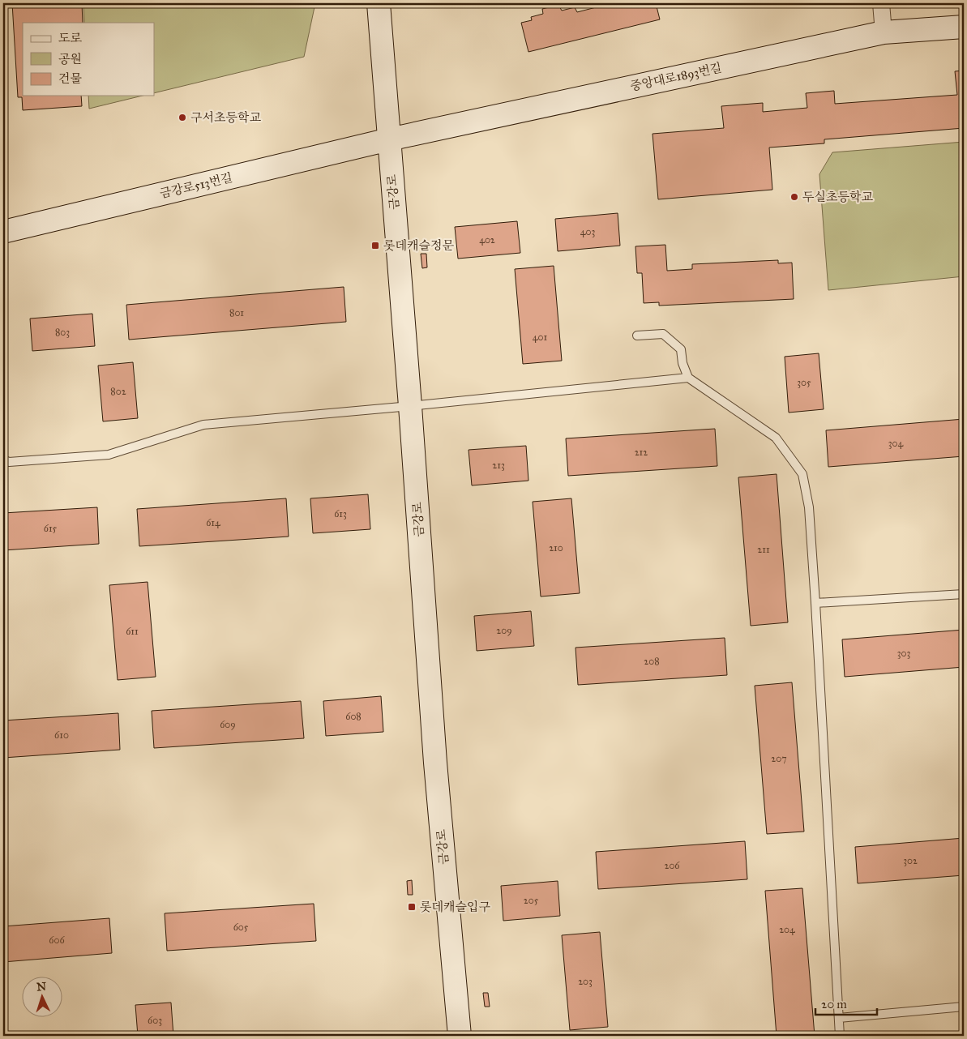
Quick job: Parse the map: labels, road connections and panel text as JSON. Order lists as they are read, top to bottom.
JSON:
{
  "streets": {
    "street": ["중앙대로1893번길", "금강로513번길", "금강로"]
  },
  "crossings": [
    ["중앙대로1893번길", "금강로513번길"],
    ["중앙대로1893번길", "금강로"],
    ["금강로513번길", "금강로"]
  ],
  "places": {
    "other": ["구서초등학교", "두실초등학교"],
    "transit": ["롯데캐슬정문", "롯데캐슬입구"]
  },
  "house_numbers": [
    "403",
    "402",
    "801",
    "803",
    "401",
    "305",
    "802",
    "304",
    "212",
    "213",
    "613",
    "614",
    "615",
    "210",
    "211",
    "209",
    "611",
    "303",
    "208",
    "608",
    "609",
    "610",
    "207",
    "302",
    "206",
    "205",
    "605",
    "204",
    "606",
    "203",
    "603"
  ],
  "legend": ["도로", "공원", "건물"],
  "scale_bar": "20 m",
  "north": "top"
}
